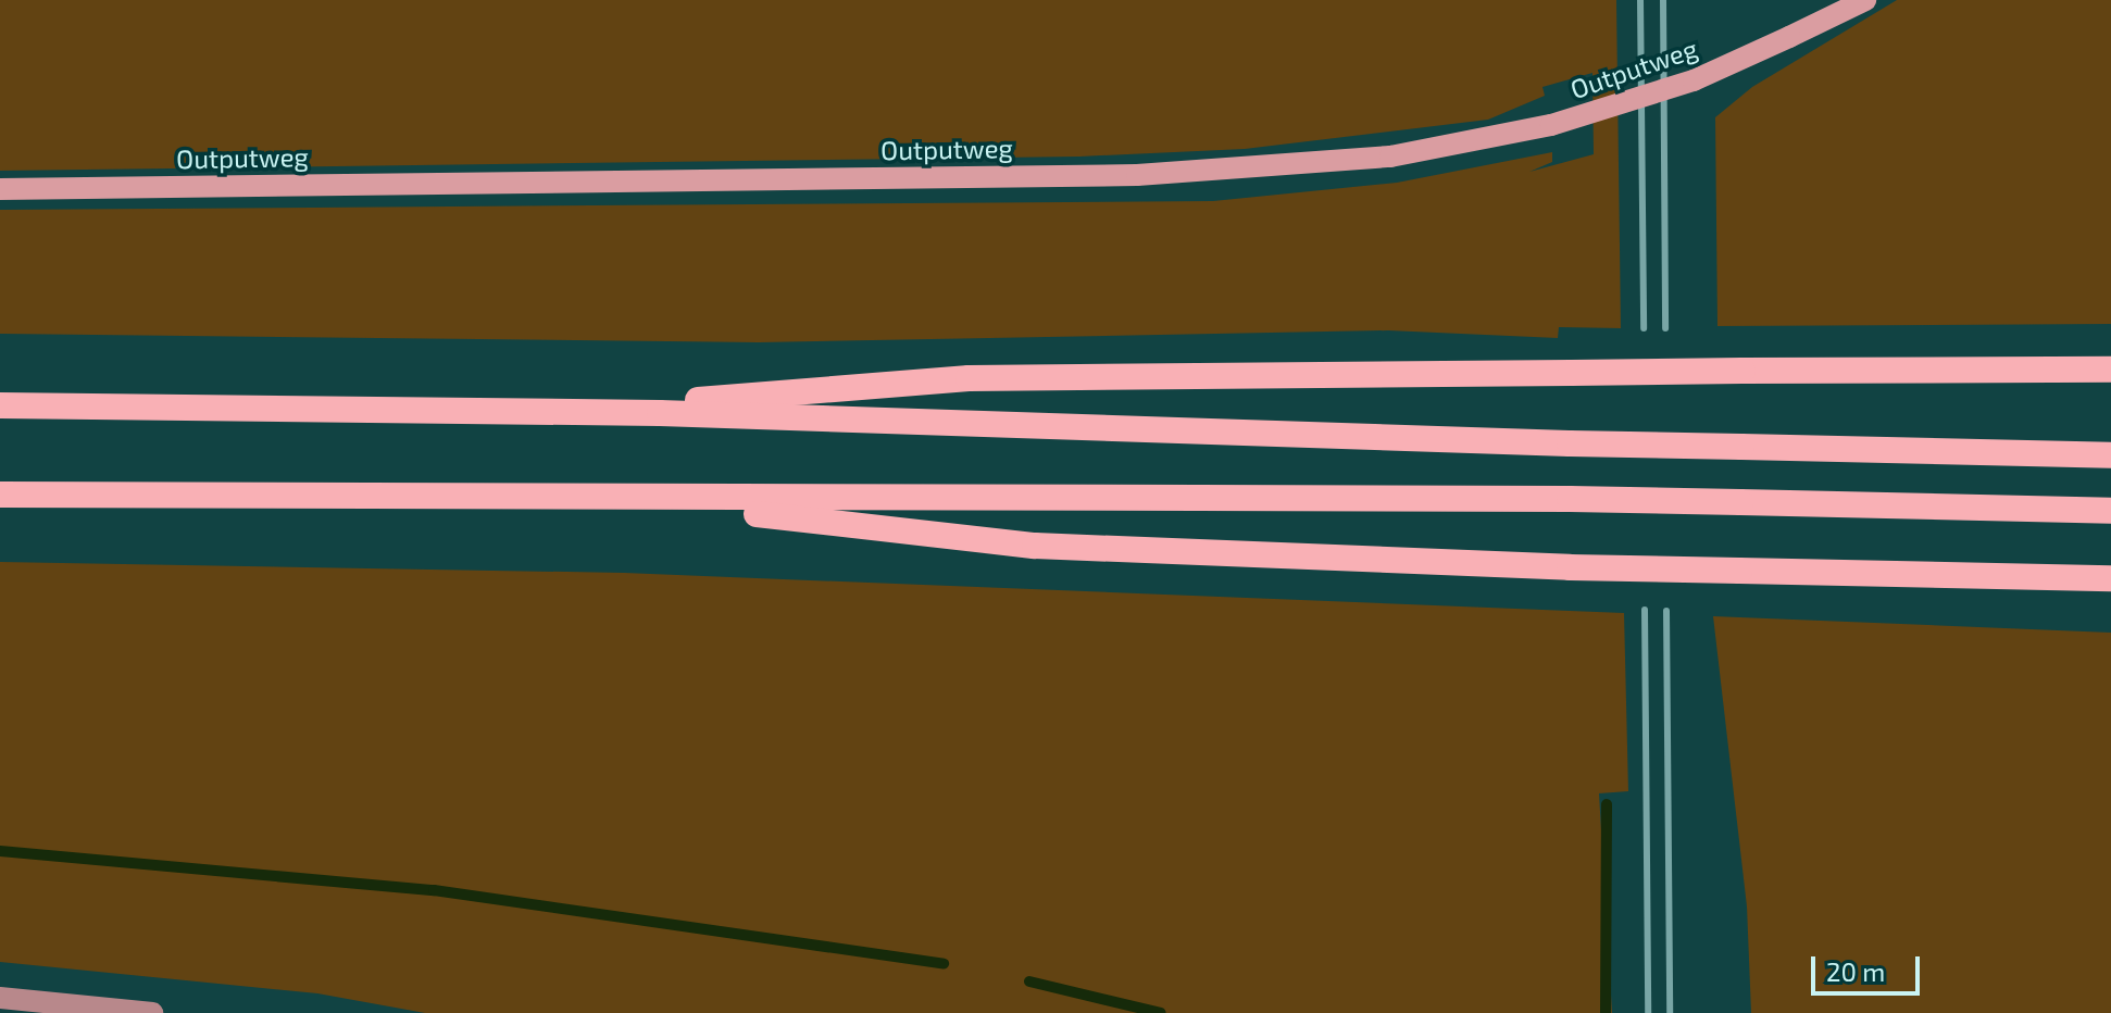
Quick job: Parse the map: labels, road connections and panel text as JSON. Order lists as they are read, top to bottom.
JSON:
{
  "streets": {
    "main road": ["Outputweg"]
  },
  "scale_bar": "20 m"
}
